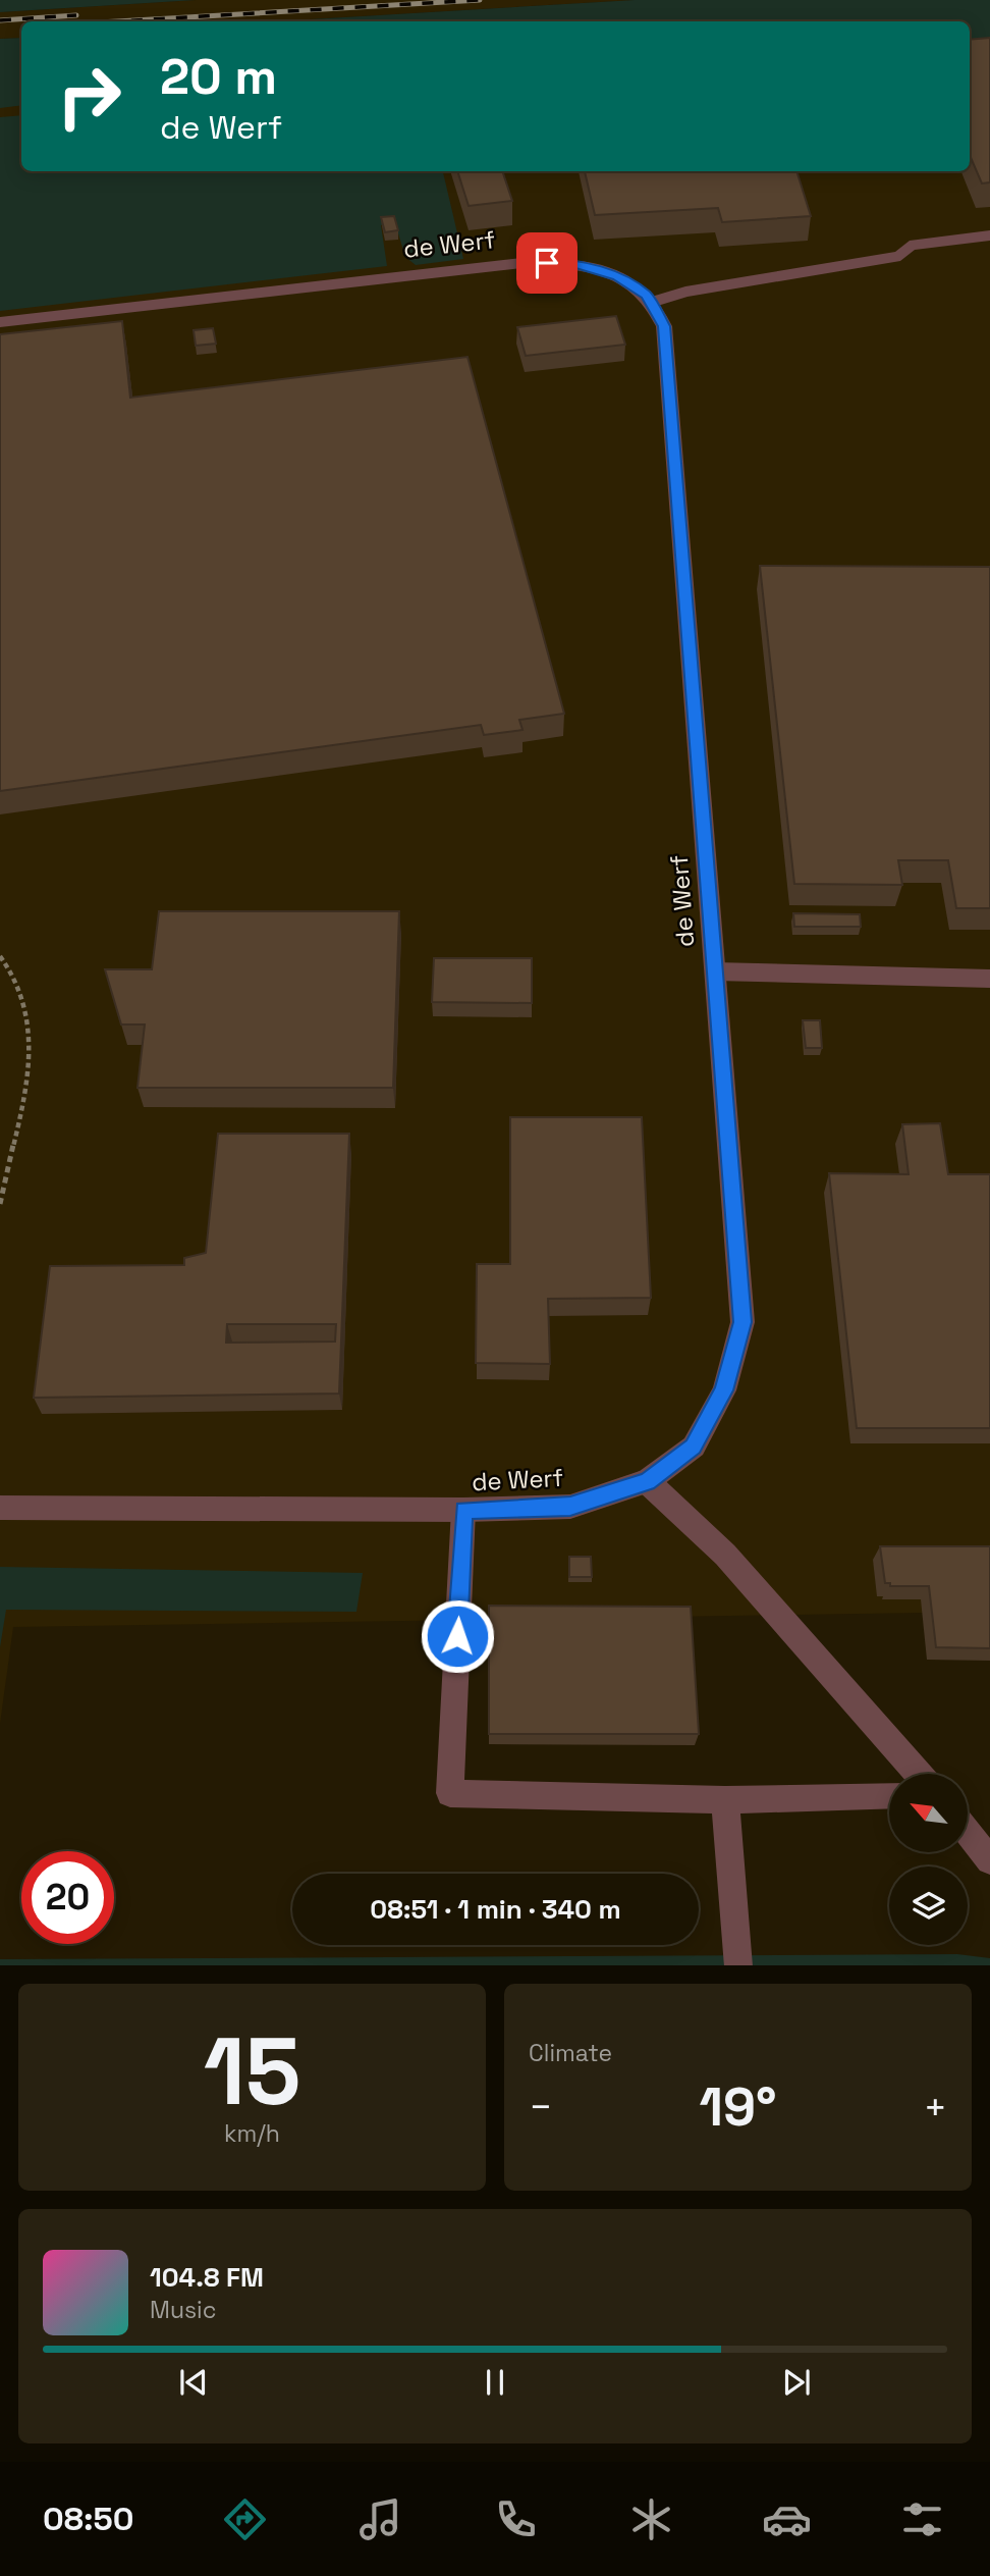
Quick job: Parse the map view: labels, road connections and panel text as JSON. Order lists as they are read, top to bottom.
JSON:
{
  "streets": {
    "street": ["de Werf"]
  },
  "north": "top left",
  "page": {
    "turn": ["20 m", "de Werf"],
    "limit": "20",
    "trip": "08:51 · 1 min · 340 m",
    "tile": [
      ["15", "km/h"],
      "Climate"
    ],
    "heat": ["−", "19°", "+"],
    "song": ["104.8 FM", "Music"],
    "tabs": "08:50"
  }
}
